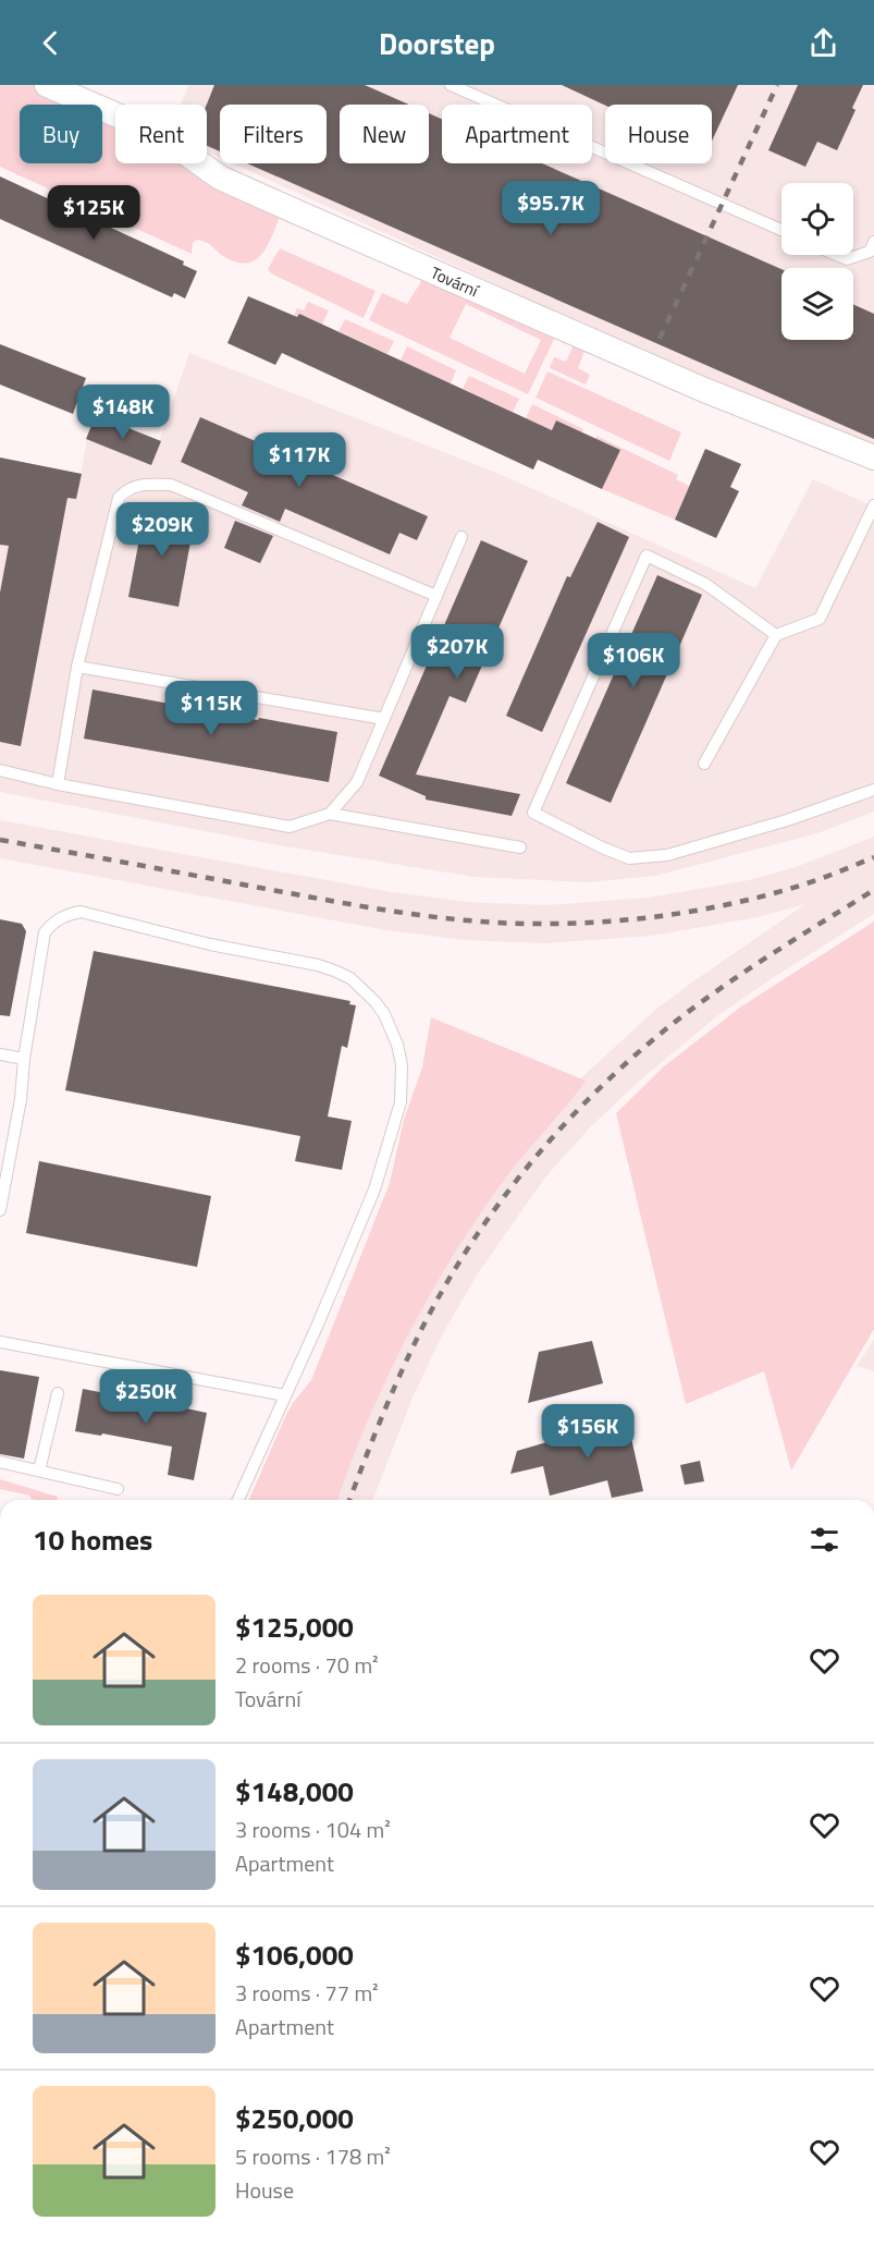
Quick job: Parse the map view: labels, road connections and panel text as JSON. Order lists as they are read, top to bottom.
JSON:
{
  "streets": {
    "street": ["Tovární"]
  },
  "page": {
    "header": "Doorstep",
    "chip": [
      "Buy",
      "Rent",
      "Filters",
      "New",
      "Apartment",
      "House"
    ],
    "price": [
      "$95.7K",
      "$125K",
      "$148K",
      "$117K",
      "$209K",
      "$207K",
      "$106K",
      "$115K",
      "$250K",
      "$156K"
    ],
    "heading": "10 homes",
    "list": [
      {
        "name": "$125,000",
        "note": "2 rooms · 70 m² · Tovární"
      },
      {
        "name": "$148,000",
        "note": "3 rooms · 104 m² · Apartment"
      },
      {
        "name": "$106,000",
        "note": "3 rooms · 77 m² · Apartment"
      },
      {
        "name": "$250,000",
        "note": "5 rooms · 178 m² · House"
      }
    ]
  }
}
